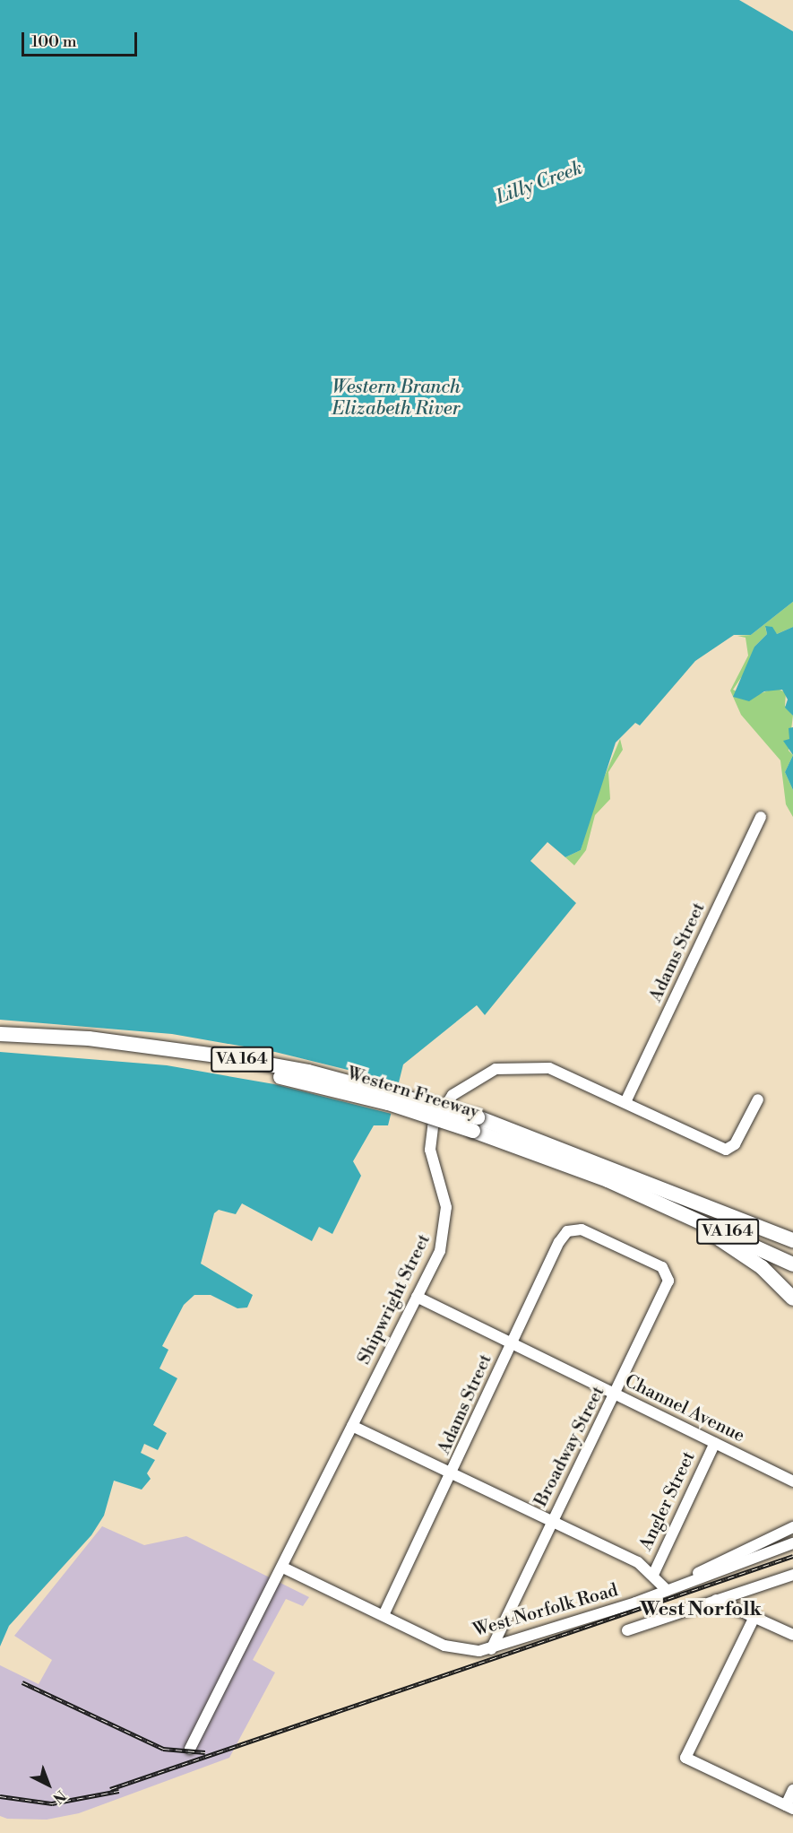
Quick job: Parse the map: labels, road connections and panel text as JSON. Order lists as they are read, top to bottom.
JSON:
{
  "streets": {
    "highway": ["VA 164", "Western Freeway"],
    "street": [
      "Adams Street",
      "Shipwright Street",
      "Channel Avenue",
      "Broadway Street",
      "Angler Street",
      "West Norfolk Road"
    ]
  },
  "crossings": [
    ["Adams Street", "Shipwright Street"],
    ["Adams Street", "Channel Avenue"],
    ["Adams Street", "Broadway Street"],
    ["Adams Street", "West Norfolk Road"],
    ["Shipwright Street", "Channel Avenue"],
    ["Shipwright Street", "West Norfolk Road"],
    ["Channel Avenue", "Broadway Street"],
    ["Channel Avenue", "Angler Street"],
    ["Broadway Street", "West Norfolk Road"]
  ],
  "districts": ["West Norfolk"],
  "water": ["Lilly Creek", "Western Branch Elizabeth River"],
  "scale_bar": "100 m",
  "north": "bottom right"
}
